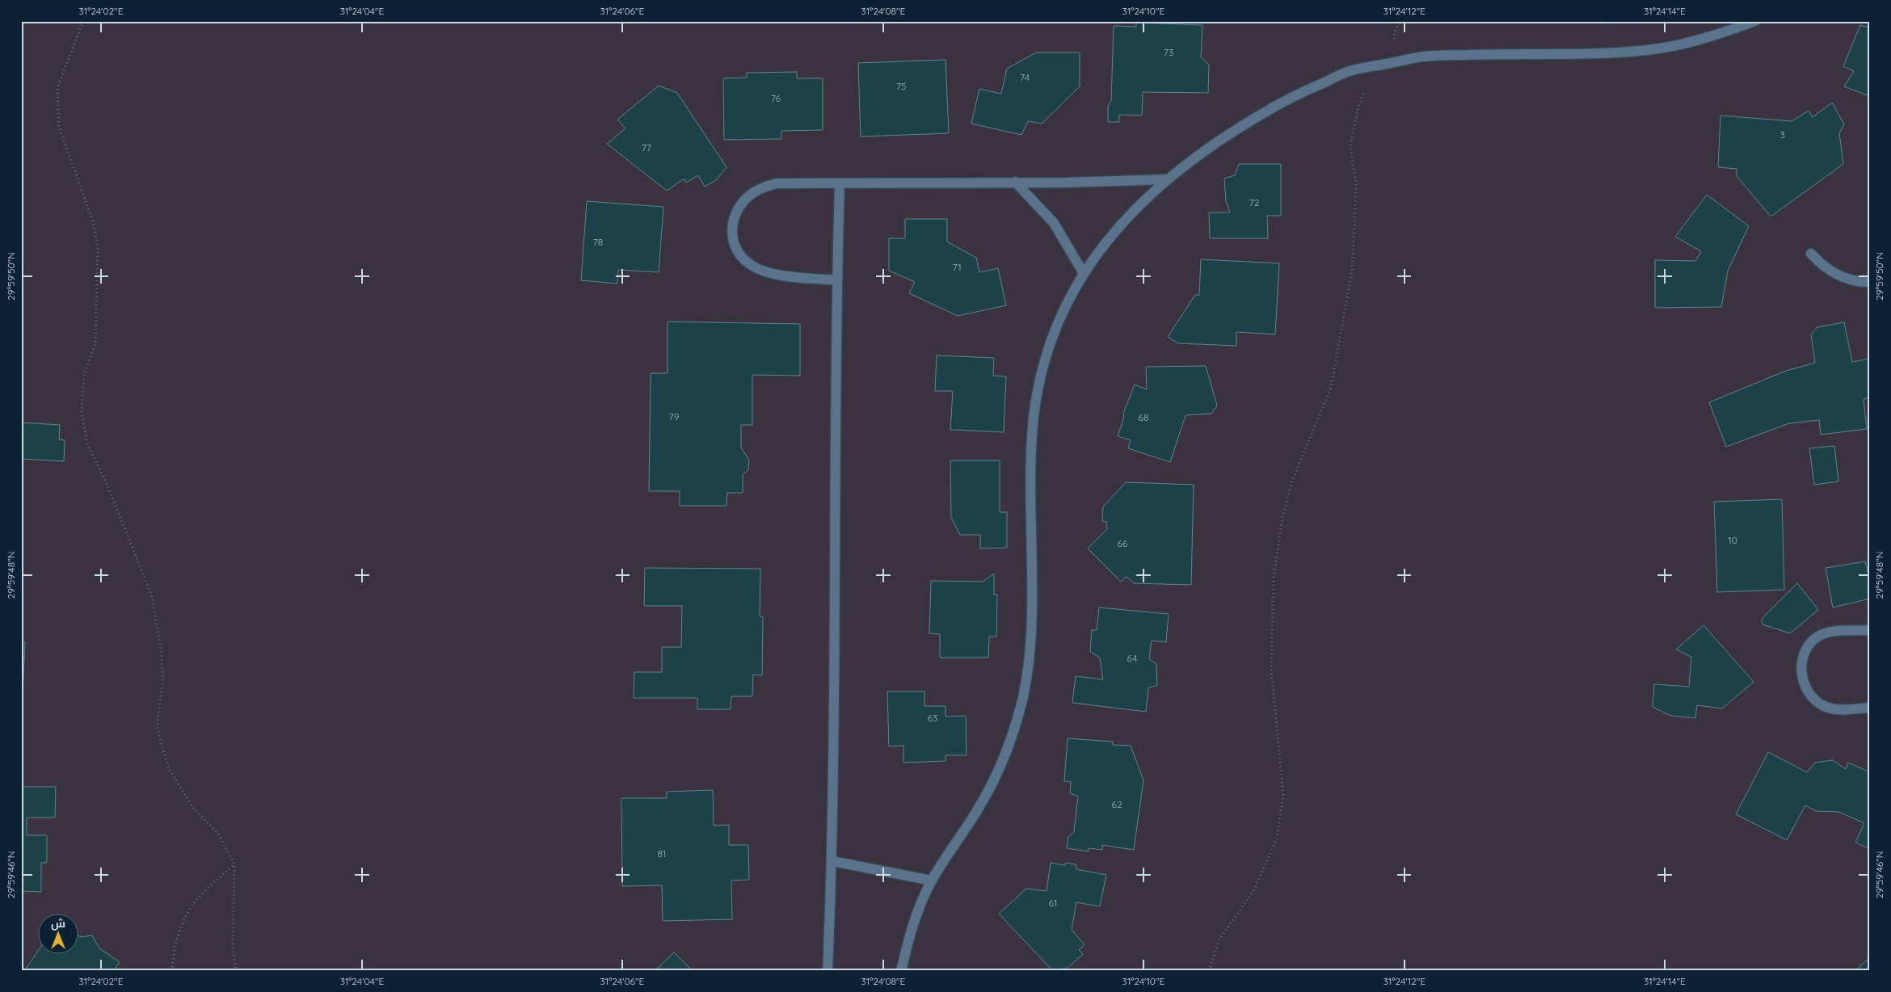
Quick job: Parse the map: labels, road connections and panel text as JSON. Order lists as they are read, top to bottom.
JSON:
{
  "house_numbers": [
    "73",
    "74",
    "75",
    "76",
    "3",
    "77",
    "72",
    "78",
    "71",
    "79",
    "68",
    "10",
    "66",
    "64",
    "63",
    "62",
    "81",
    "61"
  ],
  "north": "top",
  "coordinates": [
    "31°24'02\"E",
    "31°24'04\"E",
    "31°24'06\"E",
    "31°24'08\"E",
    "31°24'10\"E",
    "31°24'12\"E",
    "31°24'14\"E",
    "29°59'50\"N",
    "29°59'48\"N",
    "29°59'46\"N"
  ]
}
